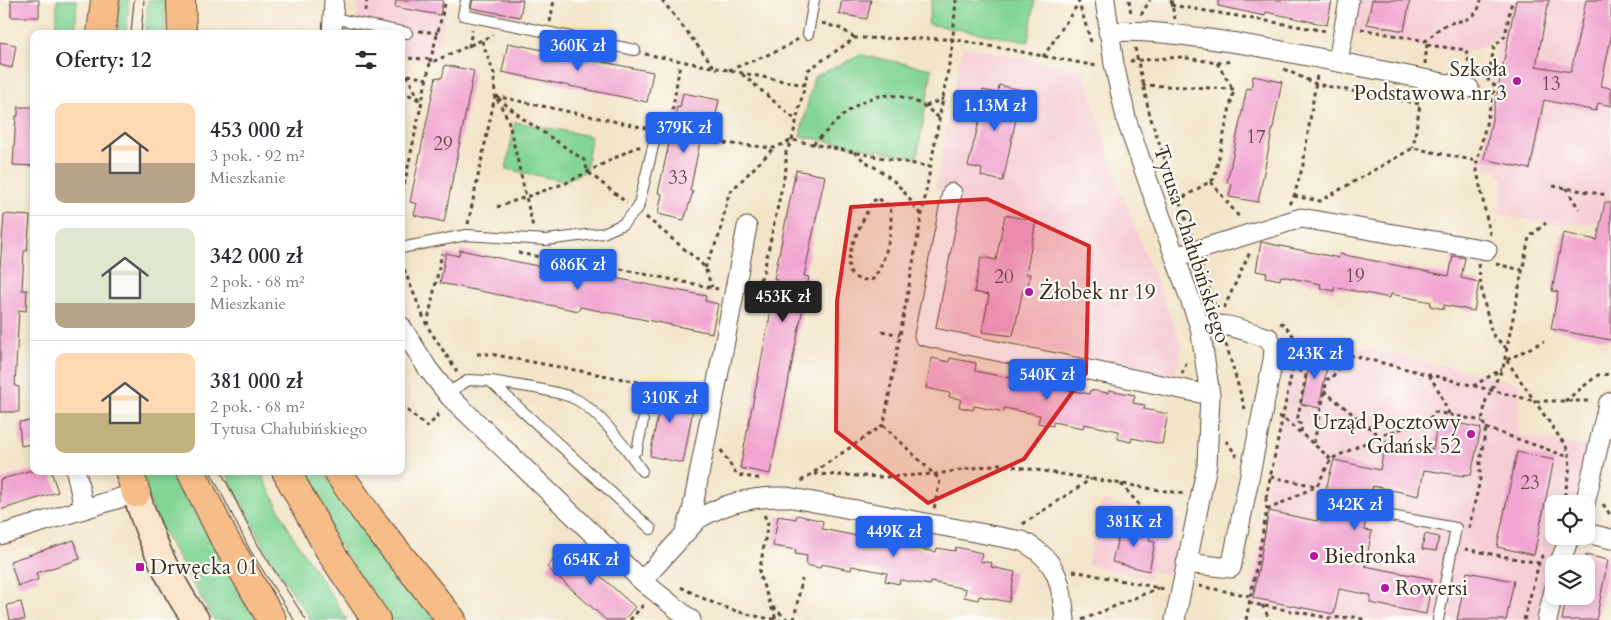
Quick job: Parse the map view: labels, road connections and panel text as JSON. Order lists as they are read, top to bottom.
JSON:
{
  "streets": {
    "street": ["Tytusa Chałubińskiego"]
  },
  "places": {
    "other": [
      "Szkoła Podstawowa nr 3",
      "Żłobek nr 19",
      "Urząd Pocztowy Gdańsk 52",
      "Biedronka",
      "Rowersi"
    ],
    "transit": ["Drwęcka 01"]
  },
  "house_numbers": [
    "13",
    "17",
    "29",
    "33",
    "19",
    "20",
    "23"
  ],
  "page": {
    "price": [
      "360K zł",
      "1.13M zł",
      "379K zł",
      "686K zł",
      "453K zł",
      "243K zł",
      "540K zł",
      "310K zł",
      "342K zł",
      "381K zł",
      "449K zł",
      "654K zł"
    ],
    "heading": "Oferty: 12",
    "list": [
      {
        "name": "453 000 zł",
        "note": "3 pok. · 92 m² · Mieszkanie"
      },
      {
        "name": "342 000 zł",
        "note": "2 pok. · 68 m² · Mieszkanie"
      },
      {
        "name": "381 000 zł",
        "note": "2 pok. · 68 m² · Tytusa Chałubińskiego"
      }
    ]
  }
}
